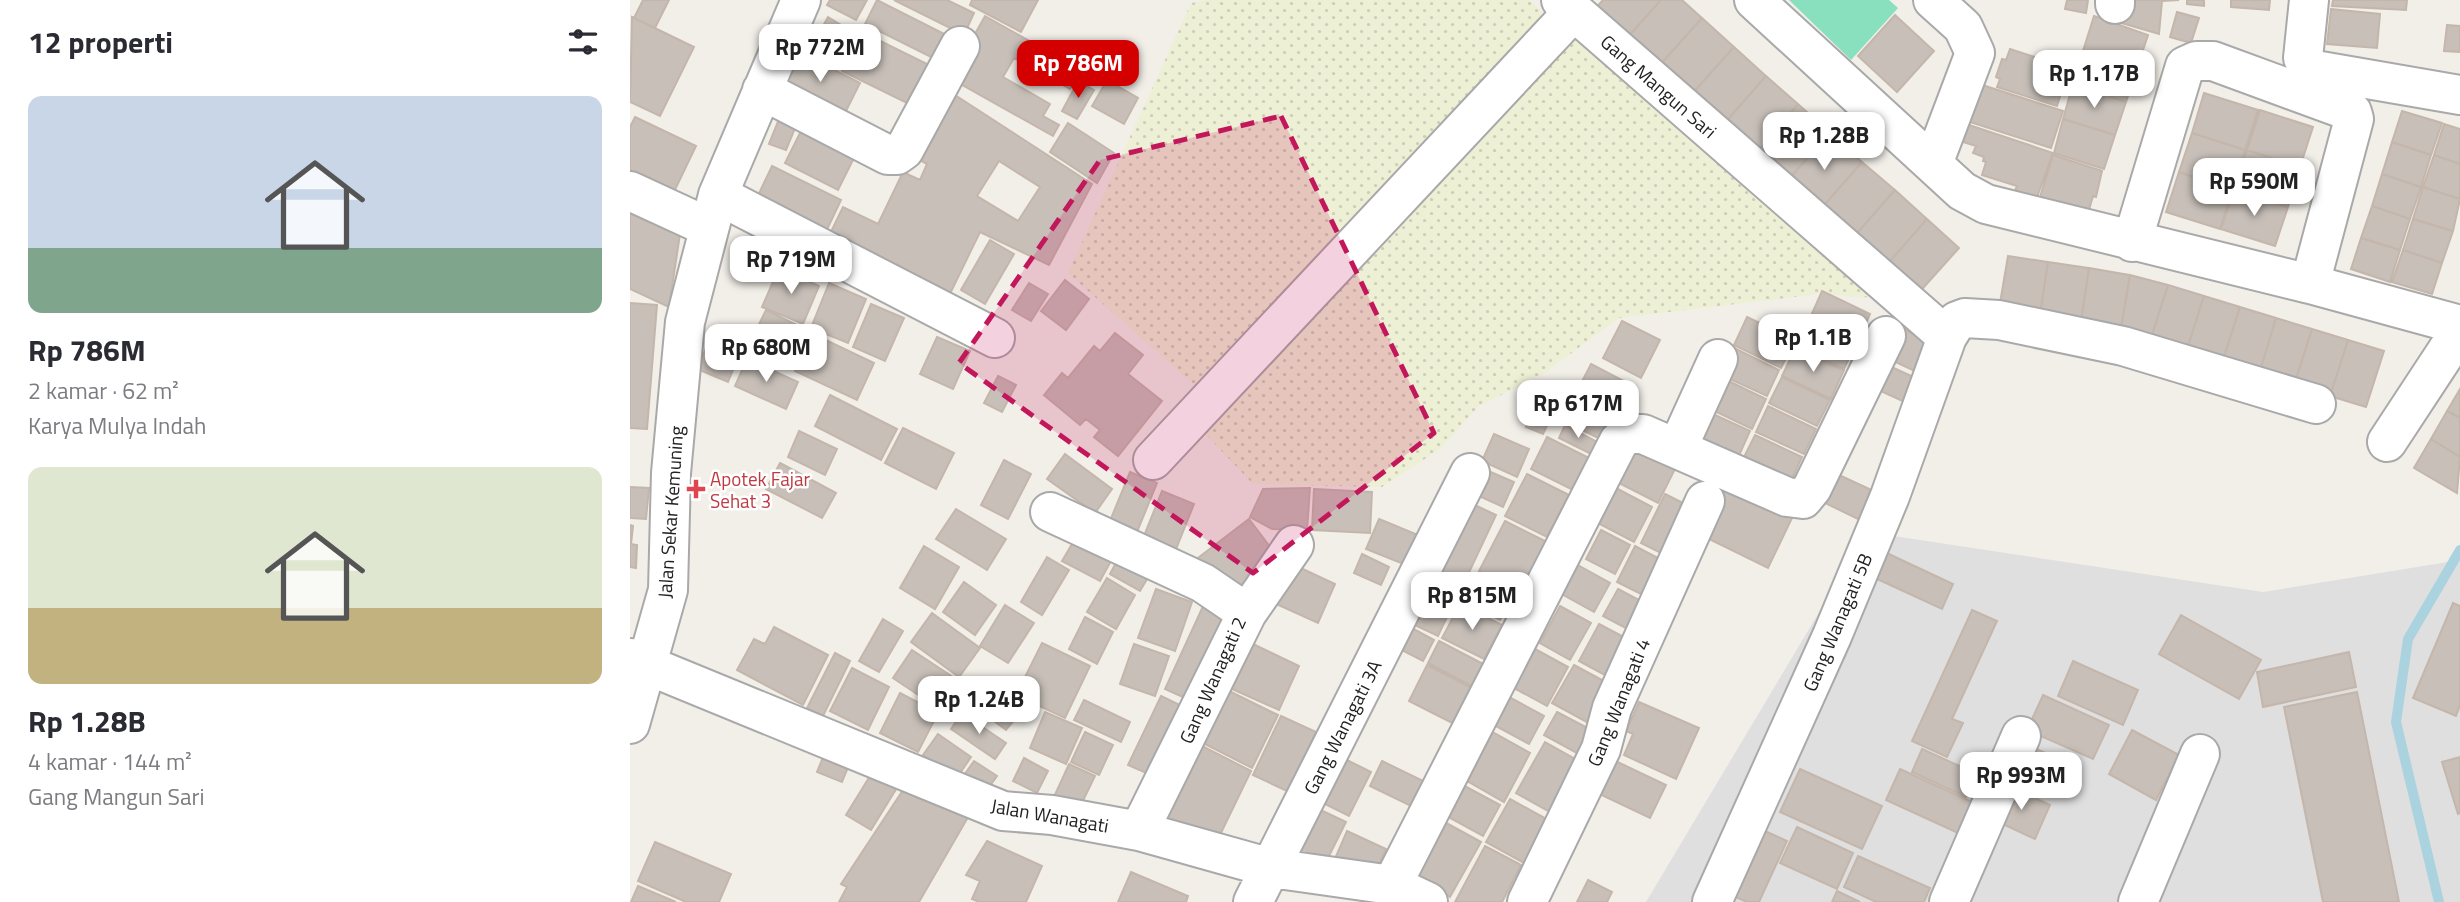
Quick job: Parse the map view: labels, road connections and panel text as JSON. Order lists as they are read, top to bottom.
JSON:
{
  "streets": {
    "street": [
      "Gang Mangun Sari",
      "Jalan Sekar Kemuning",
      "Gang Wanagati 5B",
      "Gang Wanagati 2",
      "Gang Wanagati 4",
      "Gang Wanagati 3A",
      "Jalan Wanagati"
    ]
  },
  "crossings": [
    ["Gang Mangun Sari", "Gang Wanagati 5B"],
    ["Jalan Sekar Kemuning", "Jalan Wanagati"],
    ["Gang Wanagati 2", "Jalan Wanagati"],
    ["Gang Wanagati 3A", "Jalan Wanagati"]
  ],
  "places": {
    "health": ["Apotek Fajar Sehat 3"]
  },
  "page": {
    "heading": "12 properti",
    "price": [
      "Rp 772M",
      "Rp 786M",
      "Rp 1.17B",
      "Rp 1.28B",
      "Rp 590M",
      "Rp 719M",
      "Rp 1.1B",
      "Rp 680M",
      "Rp 617M",
      "Rp 815M",
      "Rp 1.24B",
      "Rp 993M"
    ],
    "list": [
      {
        "name": "Rp 786M",
        "note": "2 kamar · 62 m² · Karya Mulya Indah"
      },
      {
        "name": "Rp 1.28B",
        "note": "4 kamar · 144 m² · Gang Mangun Sari"
      }
    ]
  }
}
